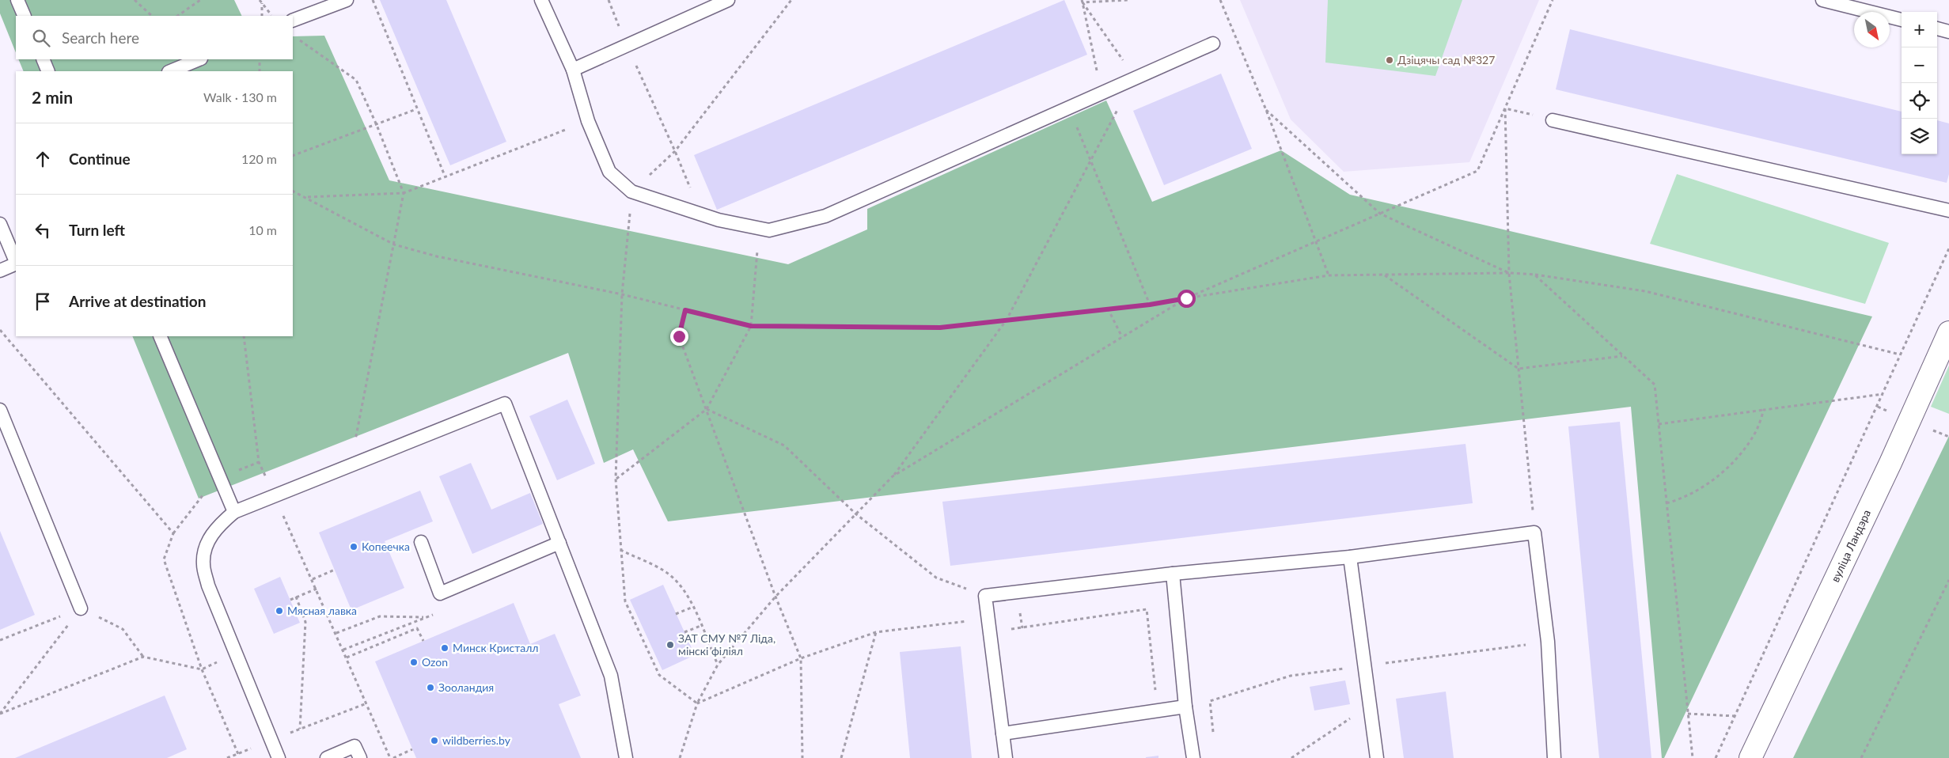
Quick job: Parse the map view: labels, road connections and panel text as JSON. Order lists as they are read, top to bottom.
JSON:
{
  "streets": {
    "street": ["вуліца Ландэра"]
  },
  "places": [
    "Дзіцячы сад №327",
    "Копеечка",
    "Мясная лавка",
    "ЗАТ СМУ №7 Ліда, мінскі філіял",
    "Минск Кристалл",
    "Ozon",
    "Зооландия",
    "wildberries.by"
  ],
  "north": "bottom right",
  "page": {
    "map_buttons": ["+", "−"],
    "search": "Search here",
    "heading": ["2 min", "Walk · 130 m"],
    "list": [
      ["Continue", "120 m"],
      ["Turn left", "10 m"],
      "Arrive at destination"
    ]
  }
}
